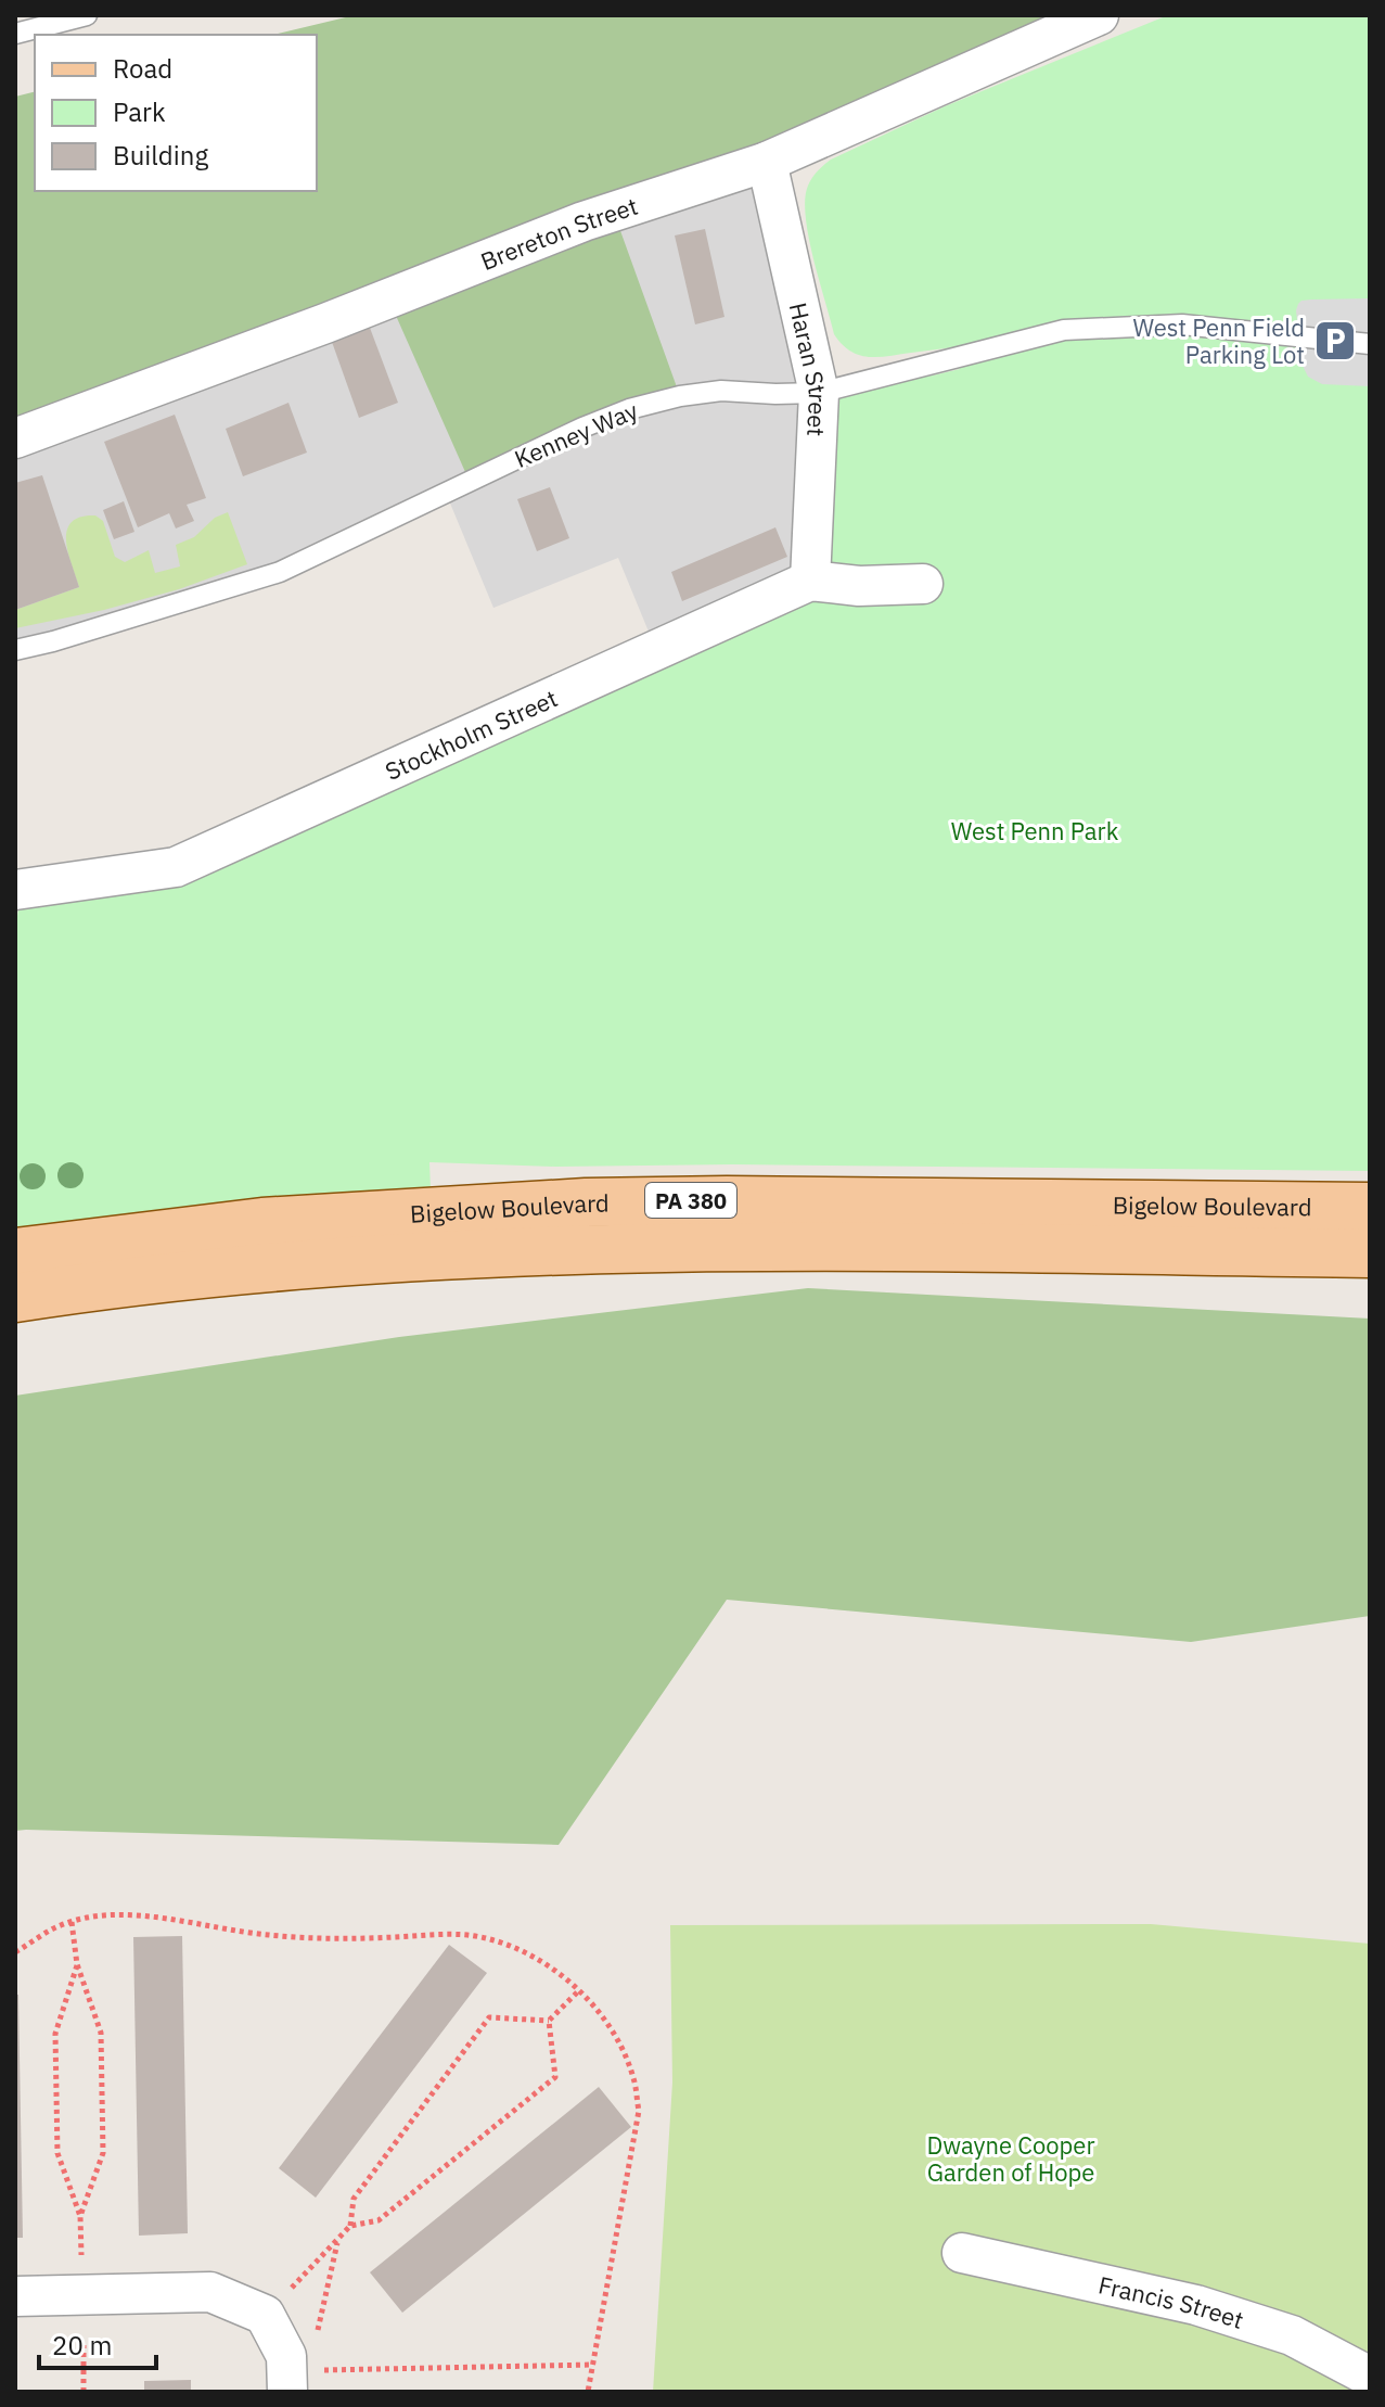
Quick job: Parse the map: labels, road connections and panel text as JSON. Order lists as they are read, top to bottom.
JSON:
{
  "streets": {
    "main road": ["PA 380", "Bigelow Boulevard"],
    "street": [
      "Brereton Street",
      "Haran Street",
      "Stockholm Street",
      "Francis Street"
    ],
    "lane": ["Kenney Way"]
  },
  "crossings": [
    ["Brereton Street", "Haran Street"],
    ["Haran Street", "Kenney Way"],
    ["Haran Street", "Stockholm Street"]
  ],
  "parks": ["West Penn Park", "Dwayne Cooper Garden of Hope"],
  "places": {
    "parking": ["West Penn Field Parking Lot"]
  },
  "legend": ["Road", "Park", "Building"],
  "scale_bar": "20 m"
}
